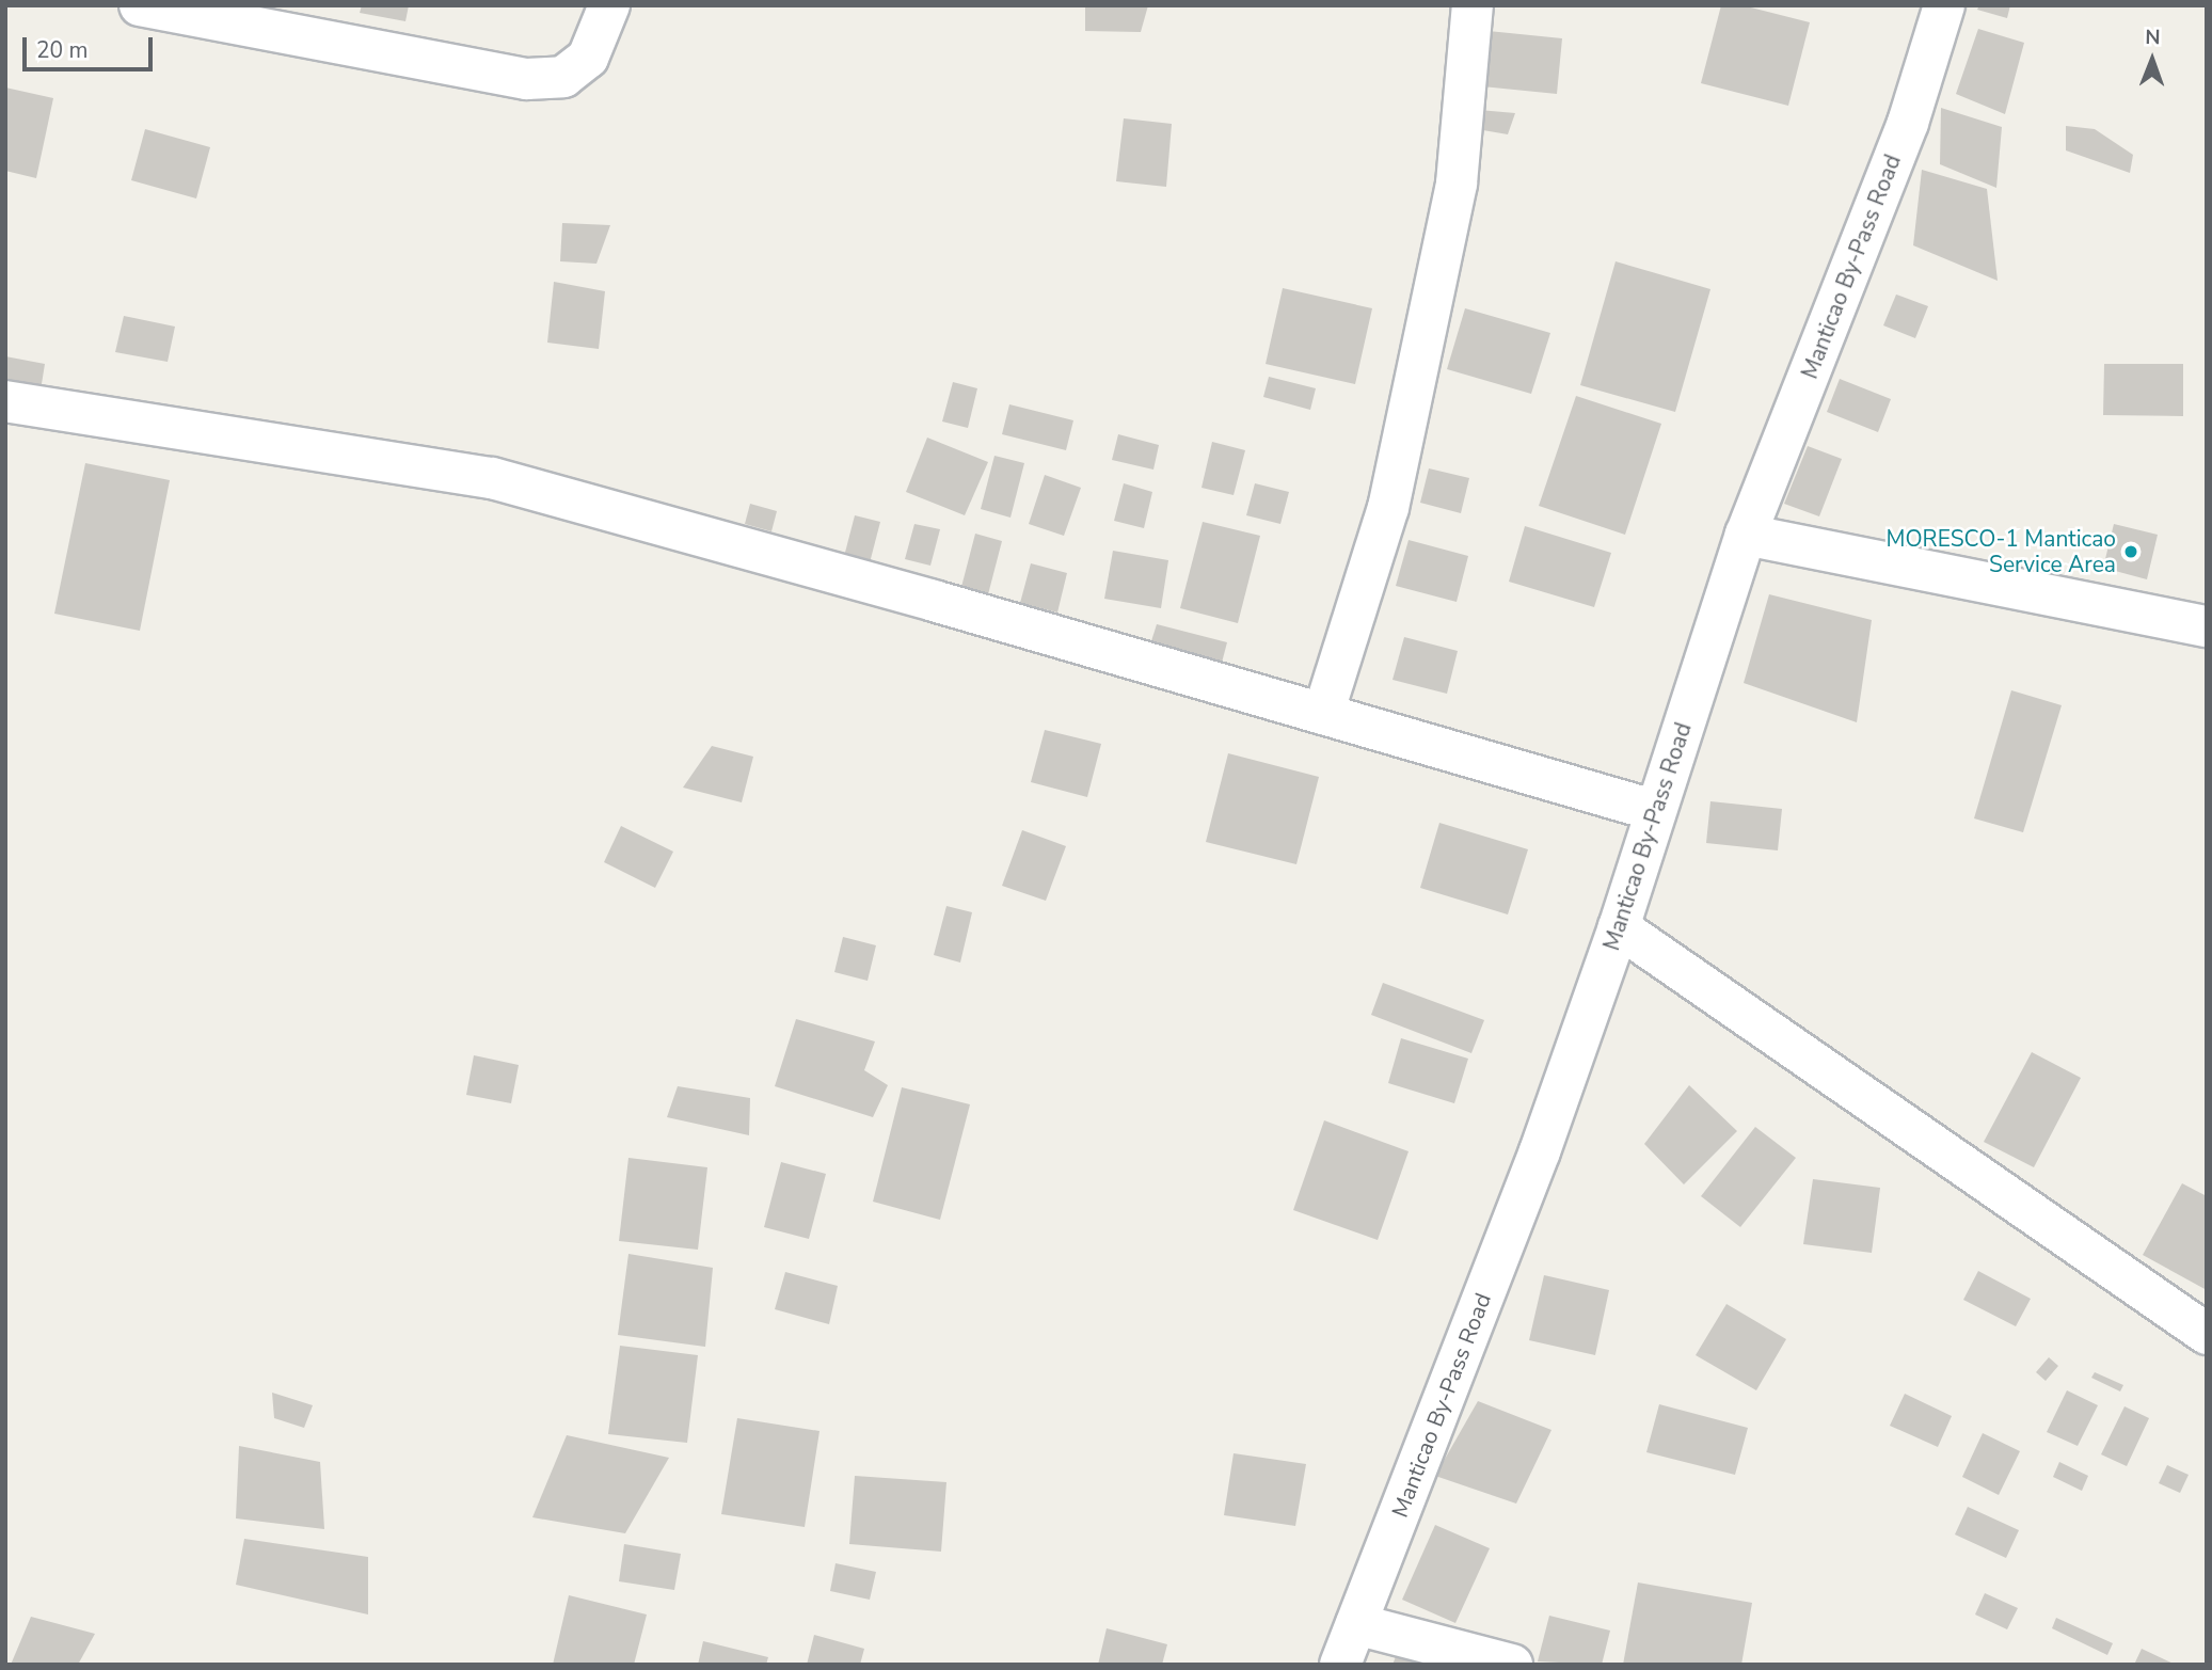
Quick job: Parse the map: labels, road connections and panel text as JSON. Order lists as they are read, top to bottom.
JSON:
{
  "streets": {
    "street": ["Manticao By-Pass Road"]
  },
  "places": ["MORESCO-1 Manticao Service Area"],
  "scale_bar": "20 m",
  "north": "top"
}
